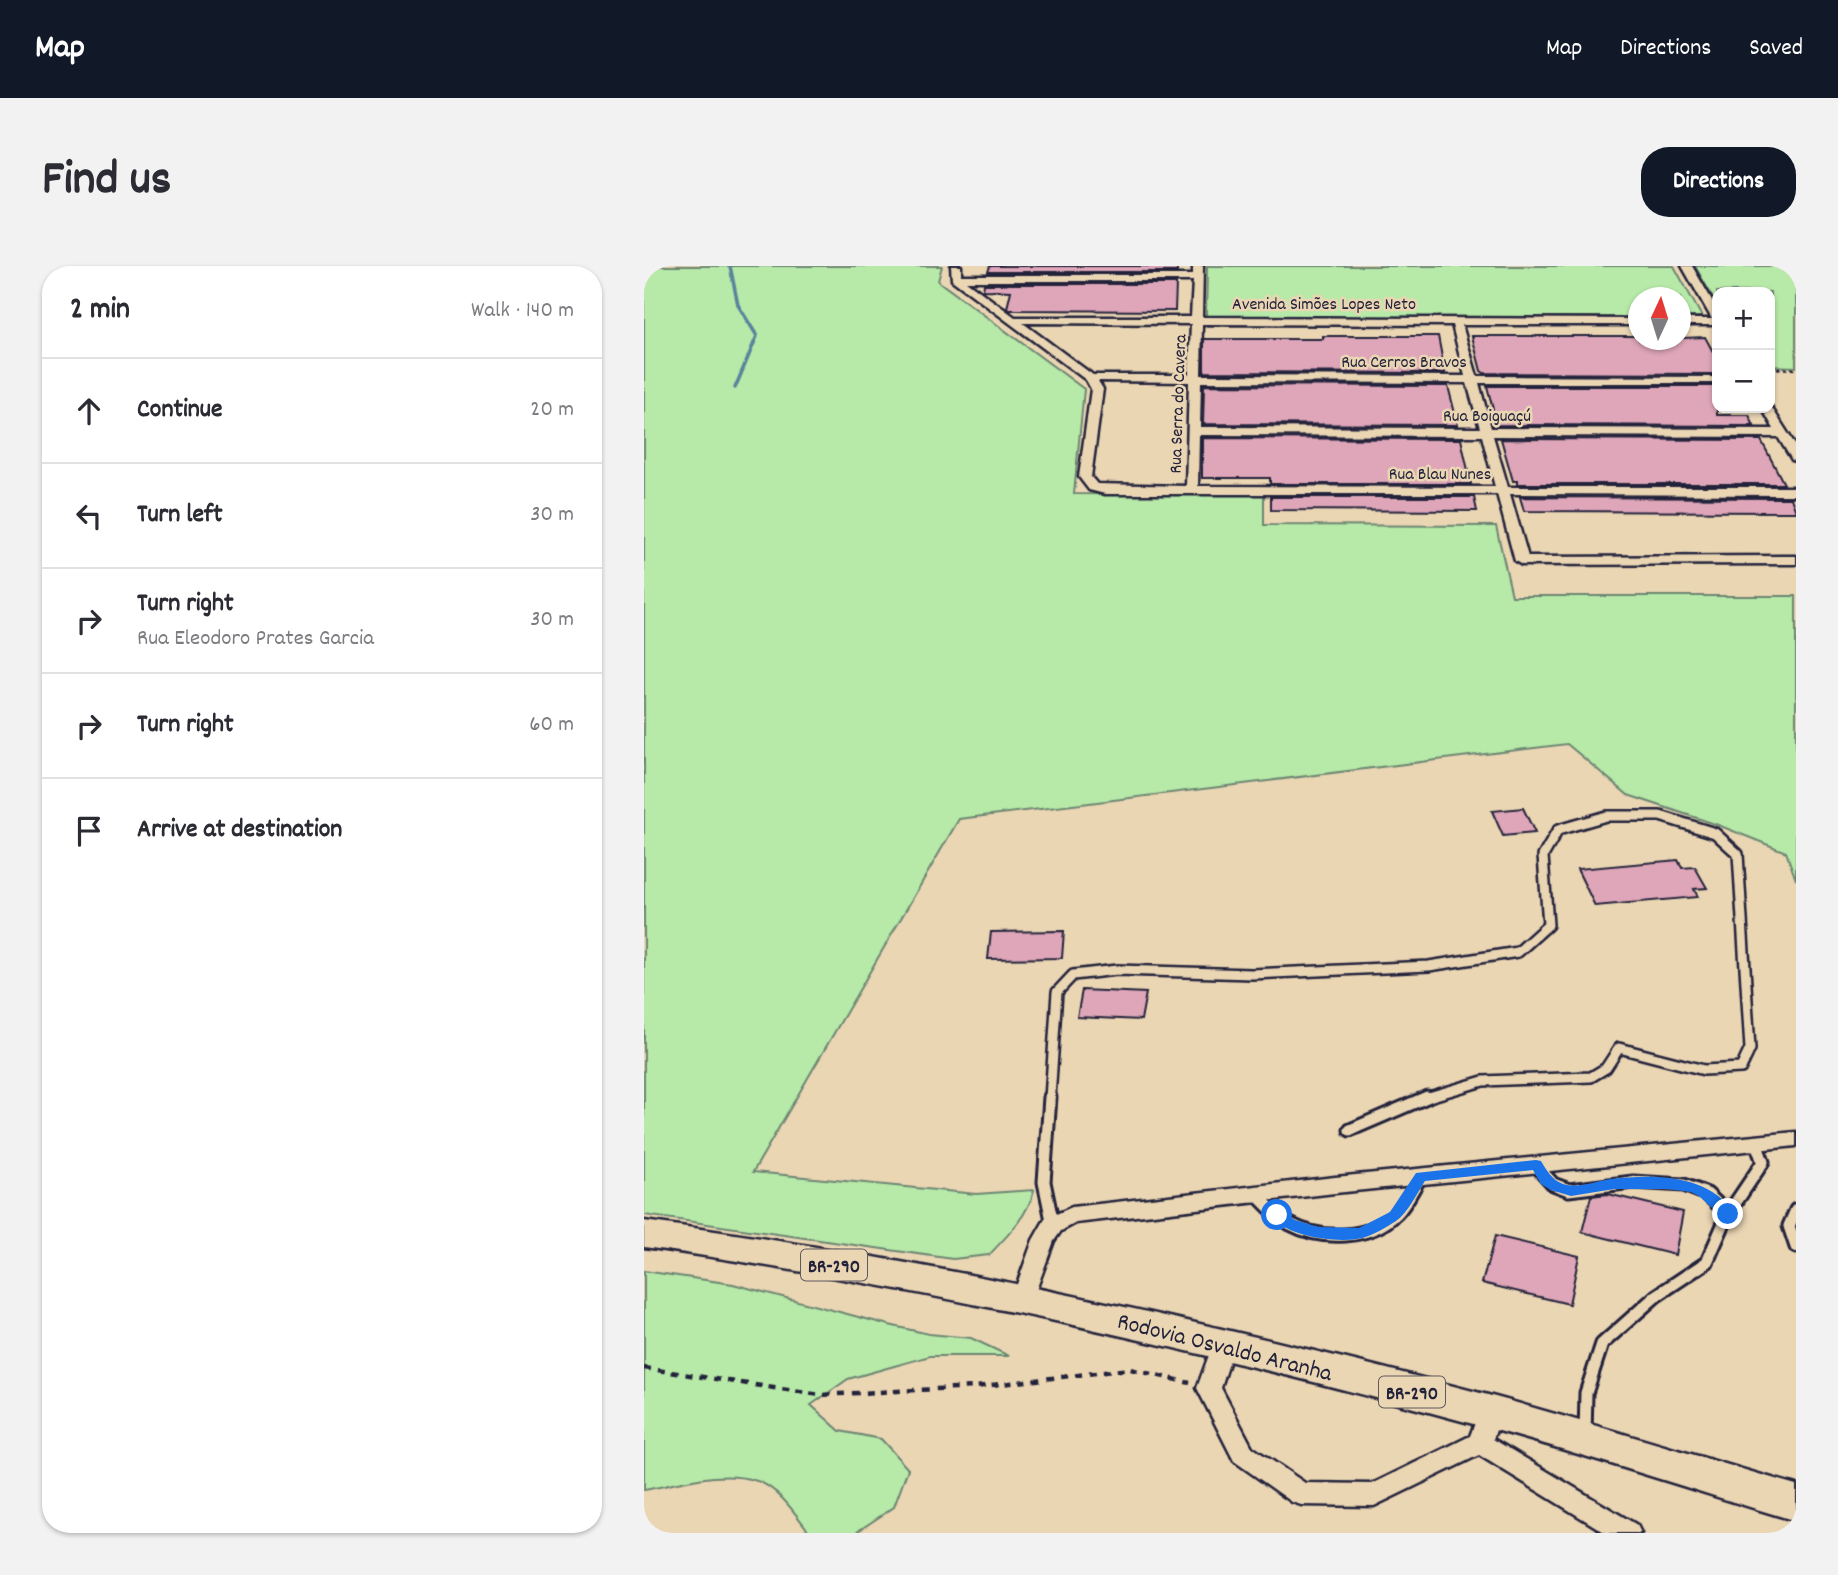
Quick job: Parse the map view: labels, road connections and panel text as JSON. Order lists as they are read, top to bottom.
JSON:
{
  "streets": {
    "highway": ["BR-290", "Rodovia Osvaldo Aranha"],
    "street": [
      "Avenida Simões Lopes Neto",
      "Rua Cerros Bravos",
      "Rua Serra do Cavera",
      "Rua Boiguaçú",
      "Rua Blau Nunes"
    ]
  },
  "crossings": [
    ["Avenida Simões Lopes Neto", "Rua Serra do Cavera"],
    ["Rua Cerros Bravos", "Rua Serra do Cavera"],
    ["Rua Cerros Bravos", "Rua Blau Nunes"],
    ["Rua Serra do Cavera", "Rua Boiguaçú"],
    ["Rua Serra do Cavera", "Rua Blau Nunes"]
  ],
  "north": "top",
  "page": {
    "header": "Map",
    "nav": ["Map", "Directions", "Saved"],
    "title": "Find us",
    "buttons": "Directions",
    "heading": ["2 min", "Walk · 140 m"],
    "map_buttons": ["+", "−"],
    "list": [
      ["Continue", "20 m"],
      ["Turn left", "30 m"],
      ["Turn right", "Rua Eleodoro Prates Garcia", "30 m"],
      ["Turn right", "60 m"],
      "Arrive at destination"
    ]
  }
}
